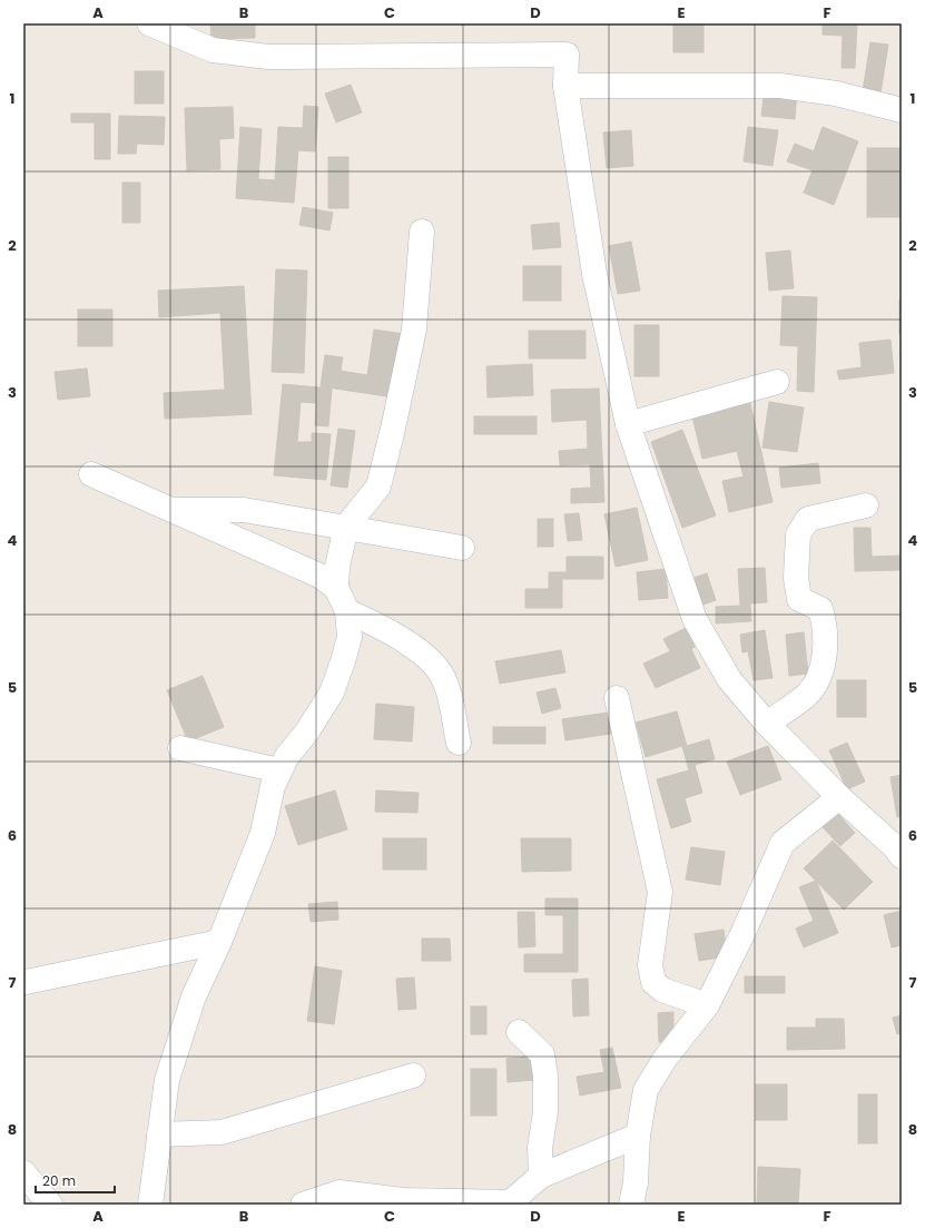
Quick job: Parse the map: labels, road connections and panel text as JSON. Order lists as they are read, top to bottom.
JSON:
{
  "scale_bar": "20 m",
  "grid": {
    "columns": [
      "A",
      "B",
      "C",
      "D",
      "E",
      "F"
    ],
    "rows": [
      "1",
      "2",
      "3",
      "4",
      "5",
      "6",
      "7",
      "8"
    ]
  }
}
